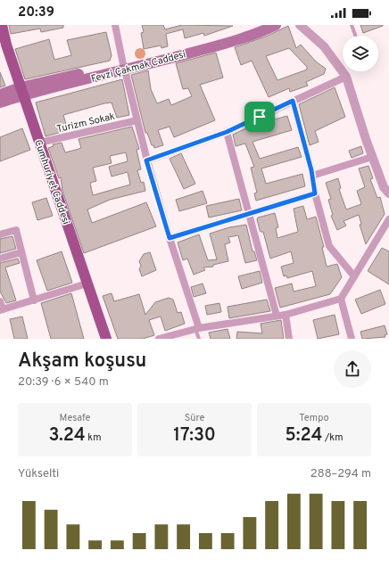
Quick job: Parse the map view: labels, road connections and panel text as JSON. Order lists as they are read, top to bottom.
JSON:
{
  "streets": {
    "main road": ["Fevzi Çakmak Caddesi", "Cumhuriyet Caddesi"],
    "street": ["Turizm Sokak"]
  },
  "crossings": [
    ["Fevzi Çakmak Caddesi", "Cumhuriyet Caddesi"],
    ["Turizm Sokak", "Cumhuriyet Caddesi"]
  ],
  "page": {
    "status": "20:39",
    "heading": ["Akşam koşusu", "20:39 · 6 × 540 m"],
    "stats": [
      ["Mesafe", "3.24 km"],
      ["Süre", "17:30"],
      ["Tempo", "5:24 /km"]
    ],
    "chart": ["Yükselti", "288–294 m"]
  }
}
